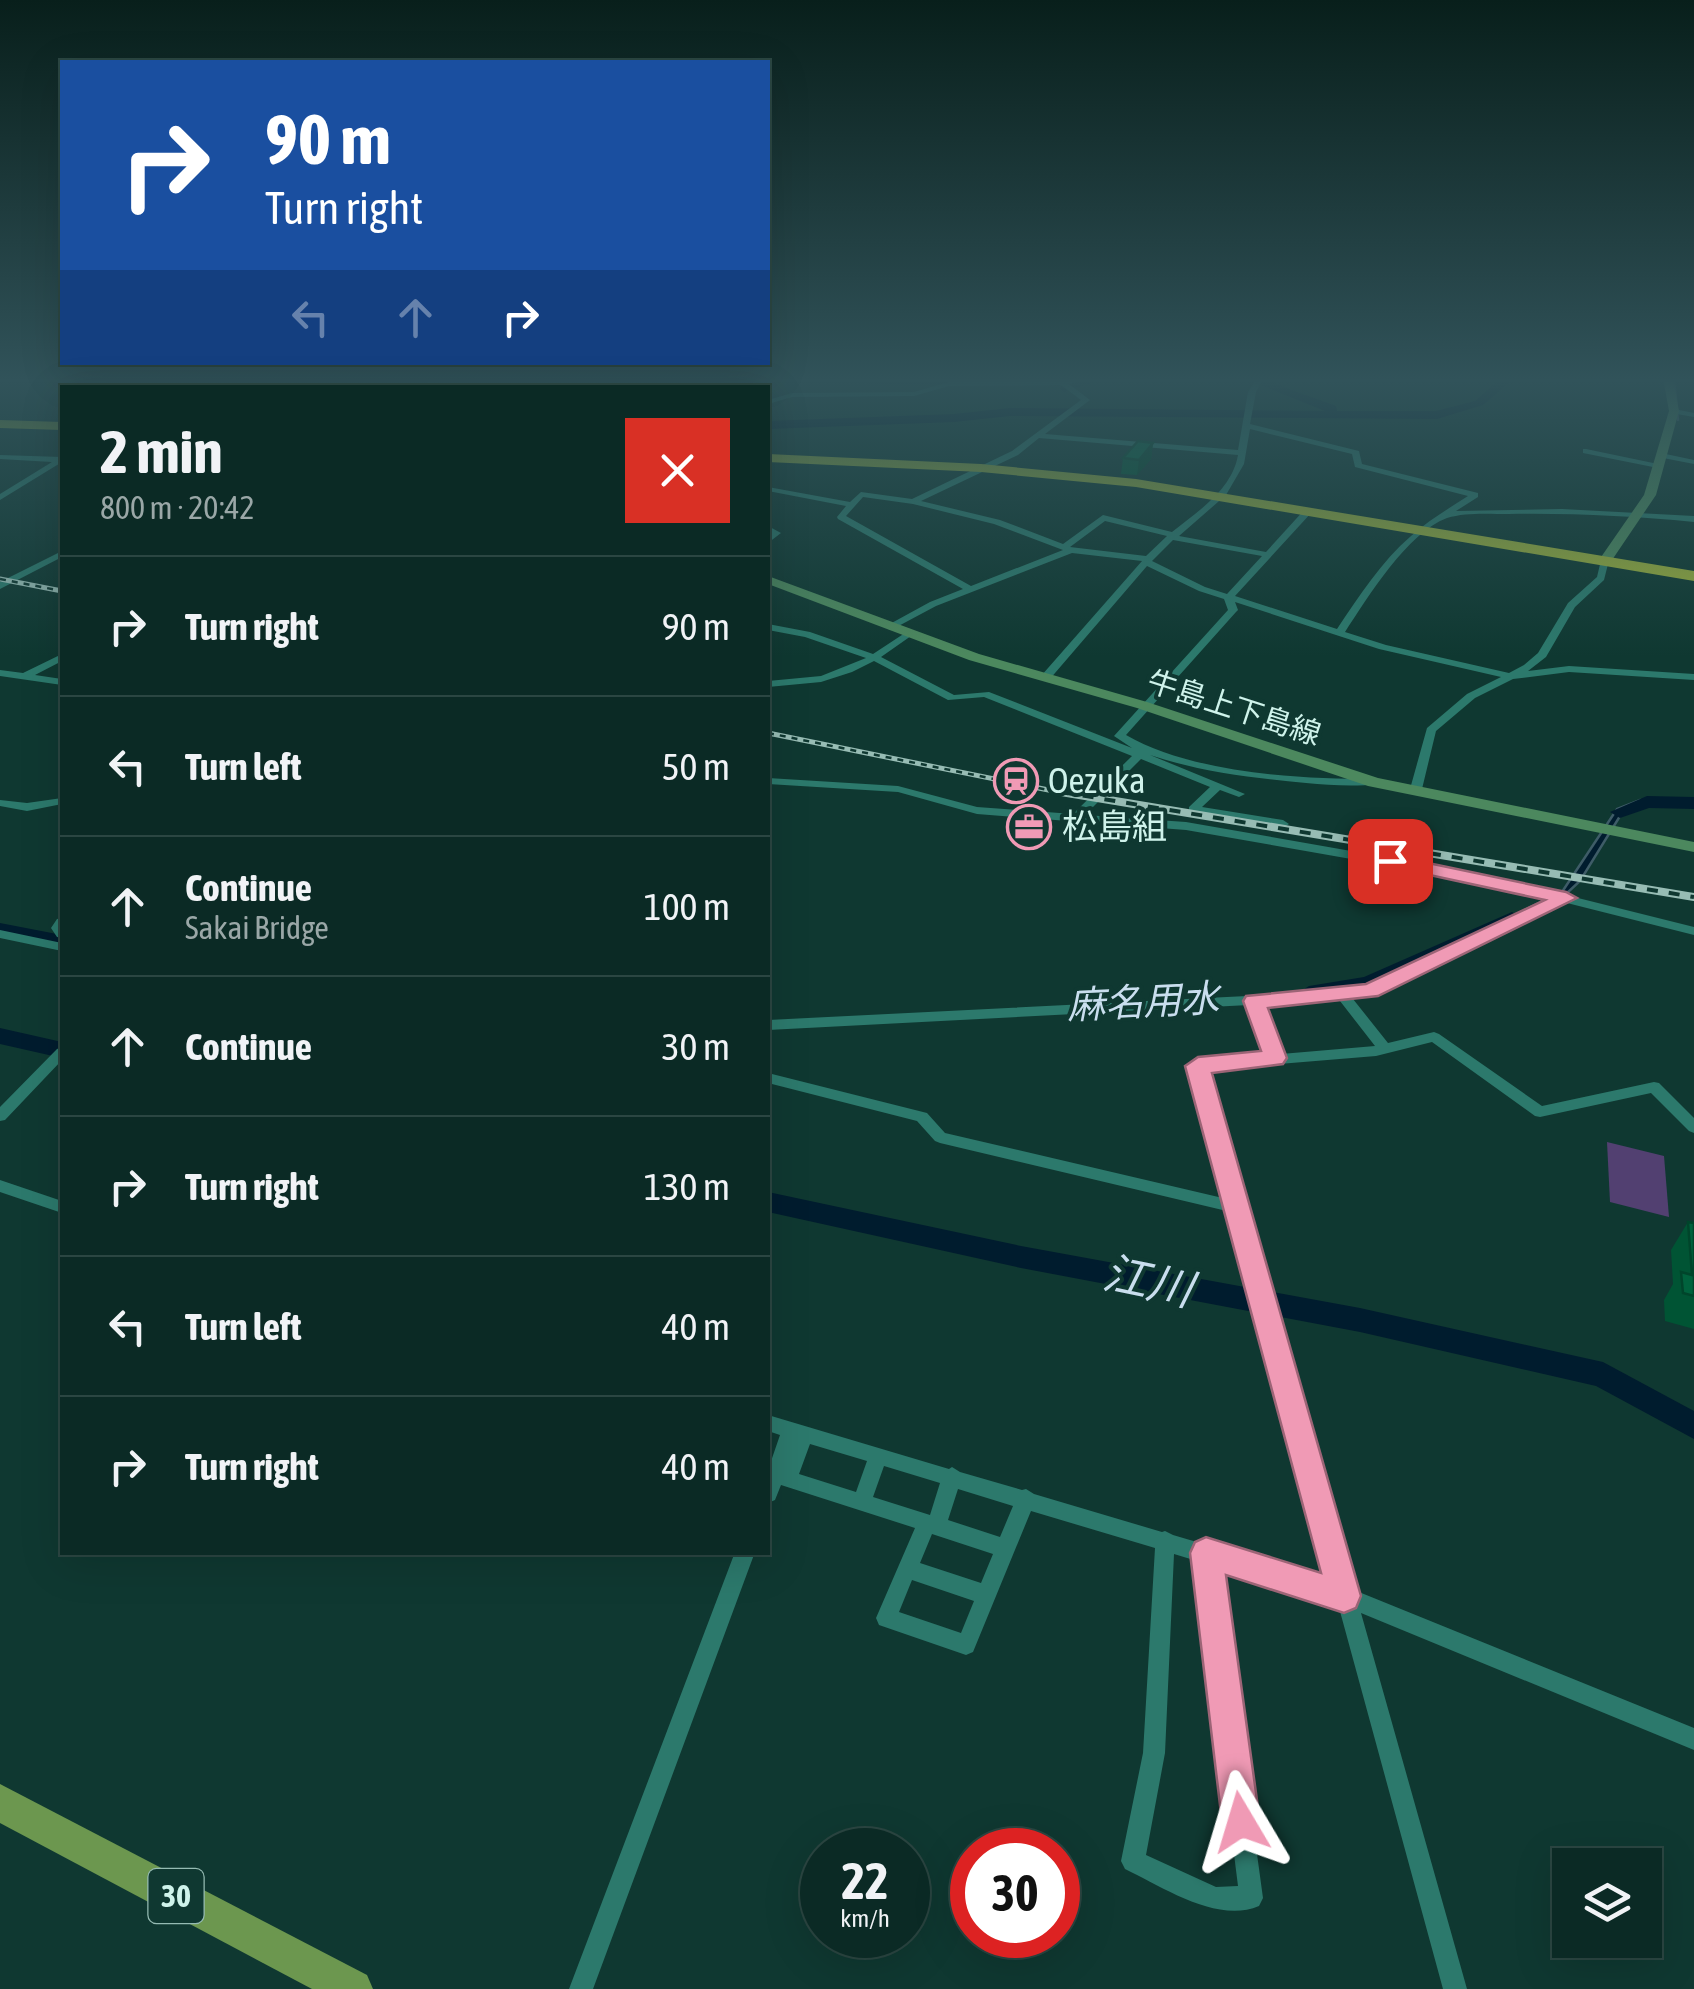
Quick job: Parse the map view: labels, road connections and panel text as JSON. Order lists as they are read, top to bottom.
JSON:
{
  "streets": {
    "main road": ["牛島上下島線", "30"]
  },
  "water": ["麻名用水", "江川"],
  "places": {
    "station": ["Oezuka"],
    "office": ["松島組"]
  },
  "page": {
    "turn": ["90 m", "Turn right"],
    "heading": ["2 min", "800 m · 20:42"],
    "list": [
      {
        "name": "Turn right",
        "value": "90 m"
      },
      {
        "name": "Turn left",
        "value": "50 m"
      },
      {
        "name": "Continue",
        "note": "Sakai Bridge",
        "value": "100 m"
      },
      {
        "name": "Continue",
        "value": "30 m"
      },
      {
        "name": "Turn right",
        "value": "130 m"
      },
      {
        "name": "Turn left",
        "value": "40 m"
      },
      {
        "name": "Turn right",
        "value": "40 m"
      }
    ],
    "speed": "22 km/h",
    "limit": "30"
  }
}
